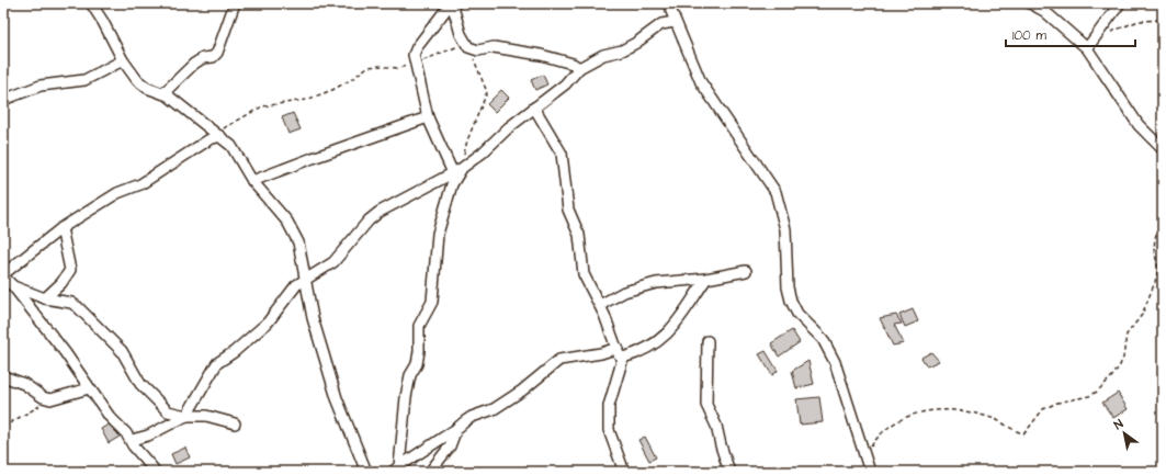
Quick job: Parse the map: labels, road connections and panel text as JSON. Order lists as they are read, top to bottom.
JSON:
{
  "scale_bar": "100 m",
  "north": "top left"
}
